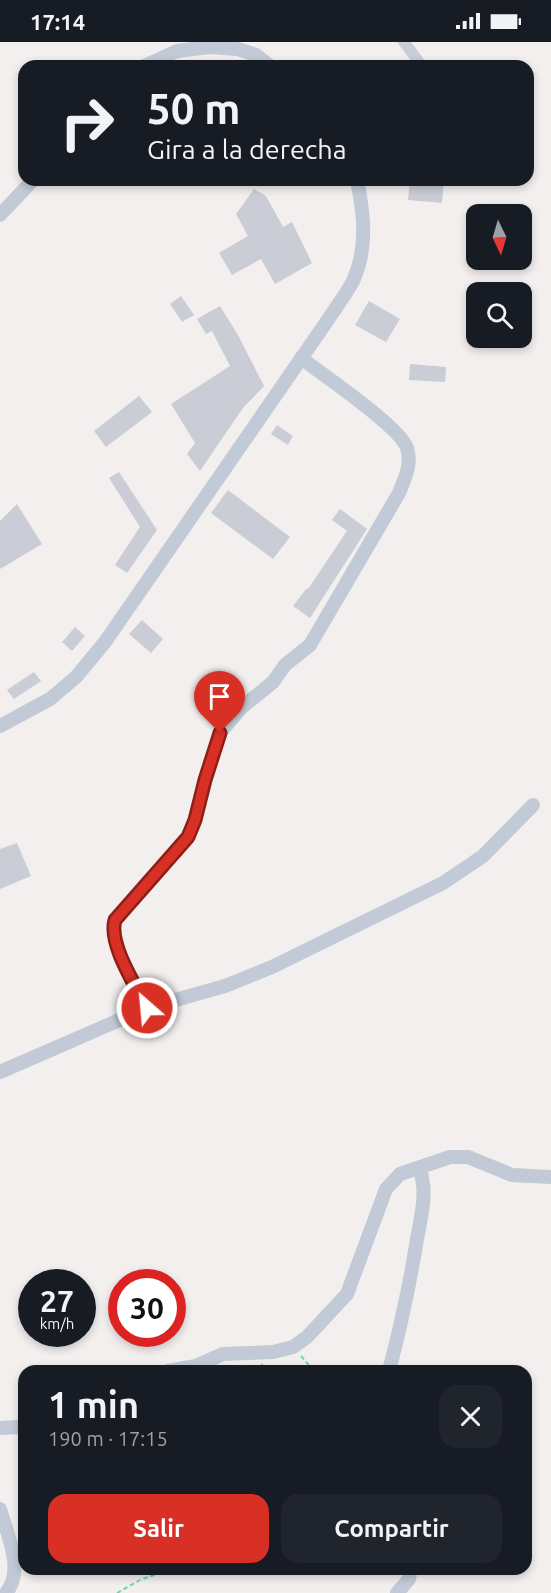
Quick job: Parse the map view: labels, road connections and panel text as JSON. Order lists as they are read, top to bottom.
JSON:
{
  "north": "bottom",
  "page": {
    "status": "17:14",
    "turn": ["50 m", "Gira a la derecha"],
    "speed": "27 km/h",
    "limit": "30",
    "heading": ["1 min", "190 m · 17:15"],
    "buttons": ["Salir", "Compartir"]
  }
}
